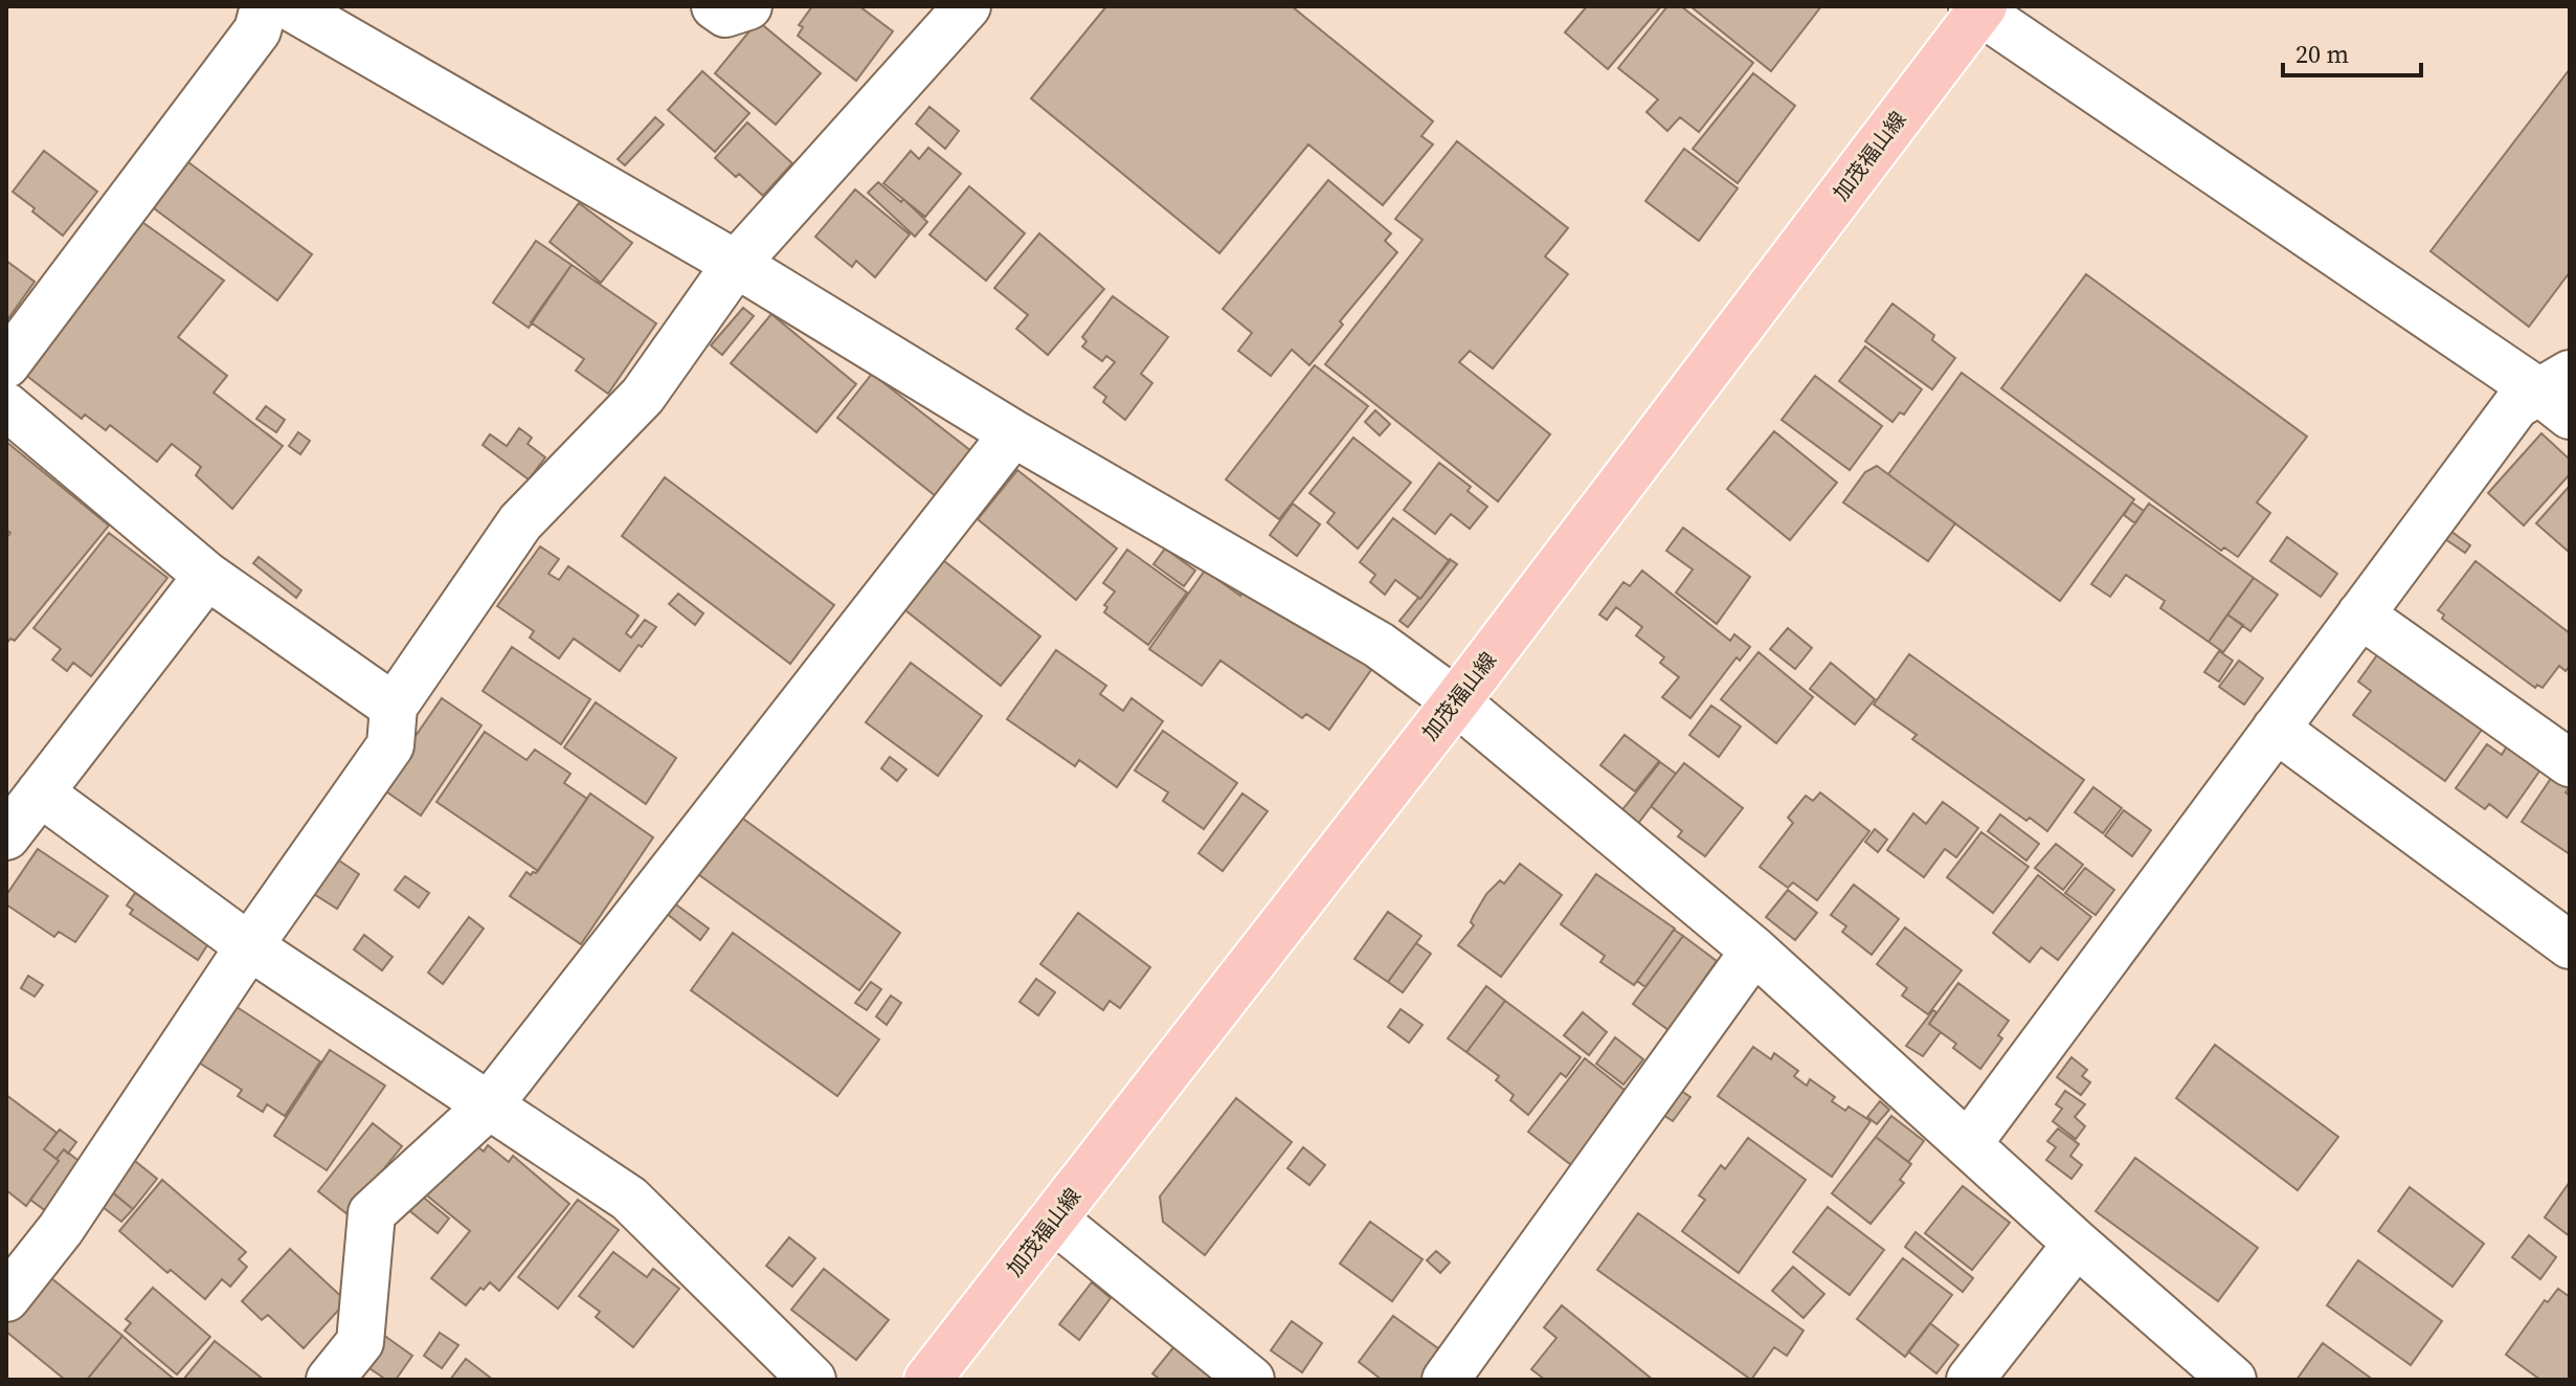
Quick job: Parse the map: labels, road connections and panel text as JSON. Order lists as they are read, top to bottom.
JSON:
{
  "streets": {
    "main road": ["加茂福山線"]
  },
  "scale_bar": "20 m"
}
